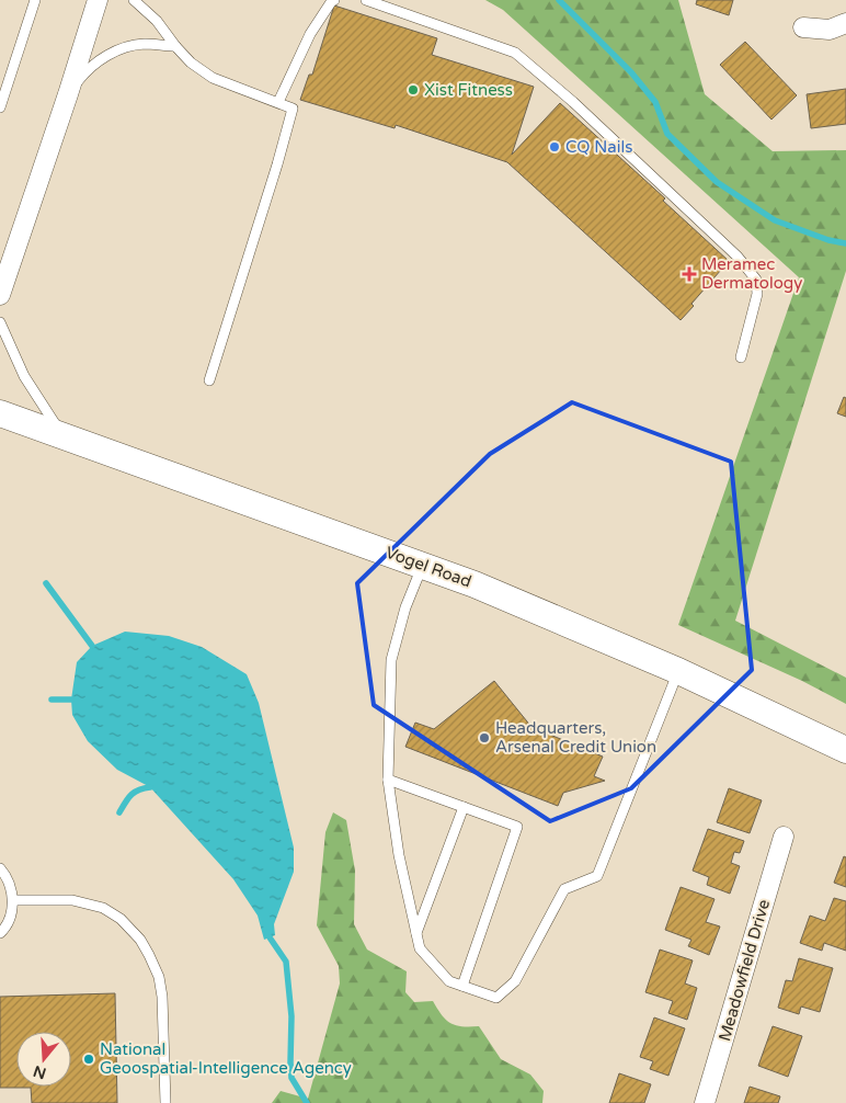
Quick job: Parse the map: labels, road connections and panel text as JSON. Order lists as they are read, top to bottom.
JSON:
{
  "streets": {
    "main road": ["Vogel Road"],
    "street": ["Meadowfield Drive"]
  },
  "places": {
    "other": [
      "Xist Fitness",
      "CQ Nails",
      "Headquarters, Arsenal Credit Union",
      "National Geoospatial-Intelligence Agency"
    ],
    "health": ["Meramec Dermatology"]
  },
  "north": "bottom"
}
